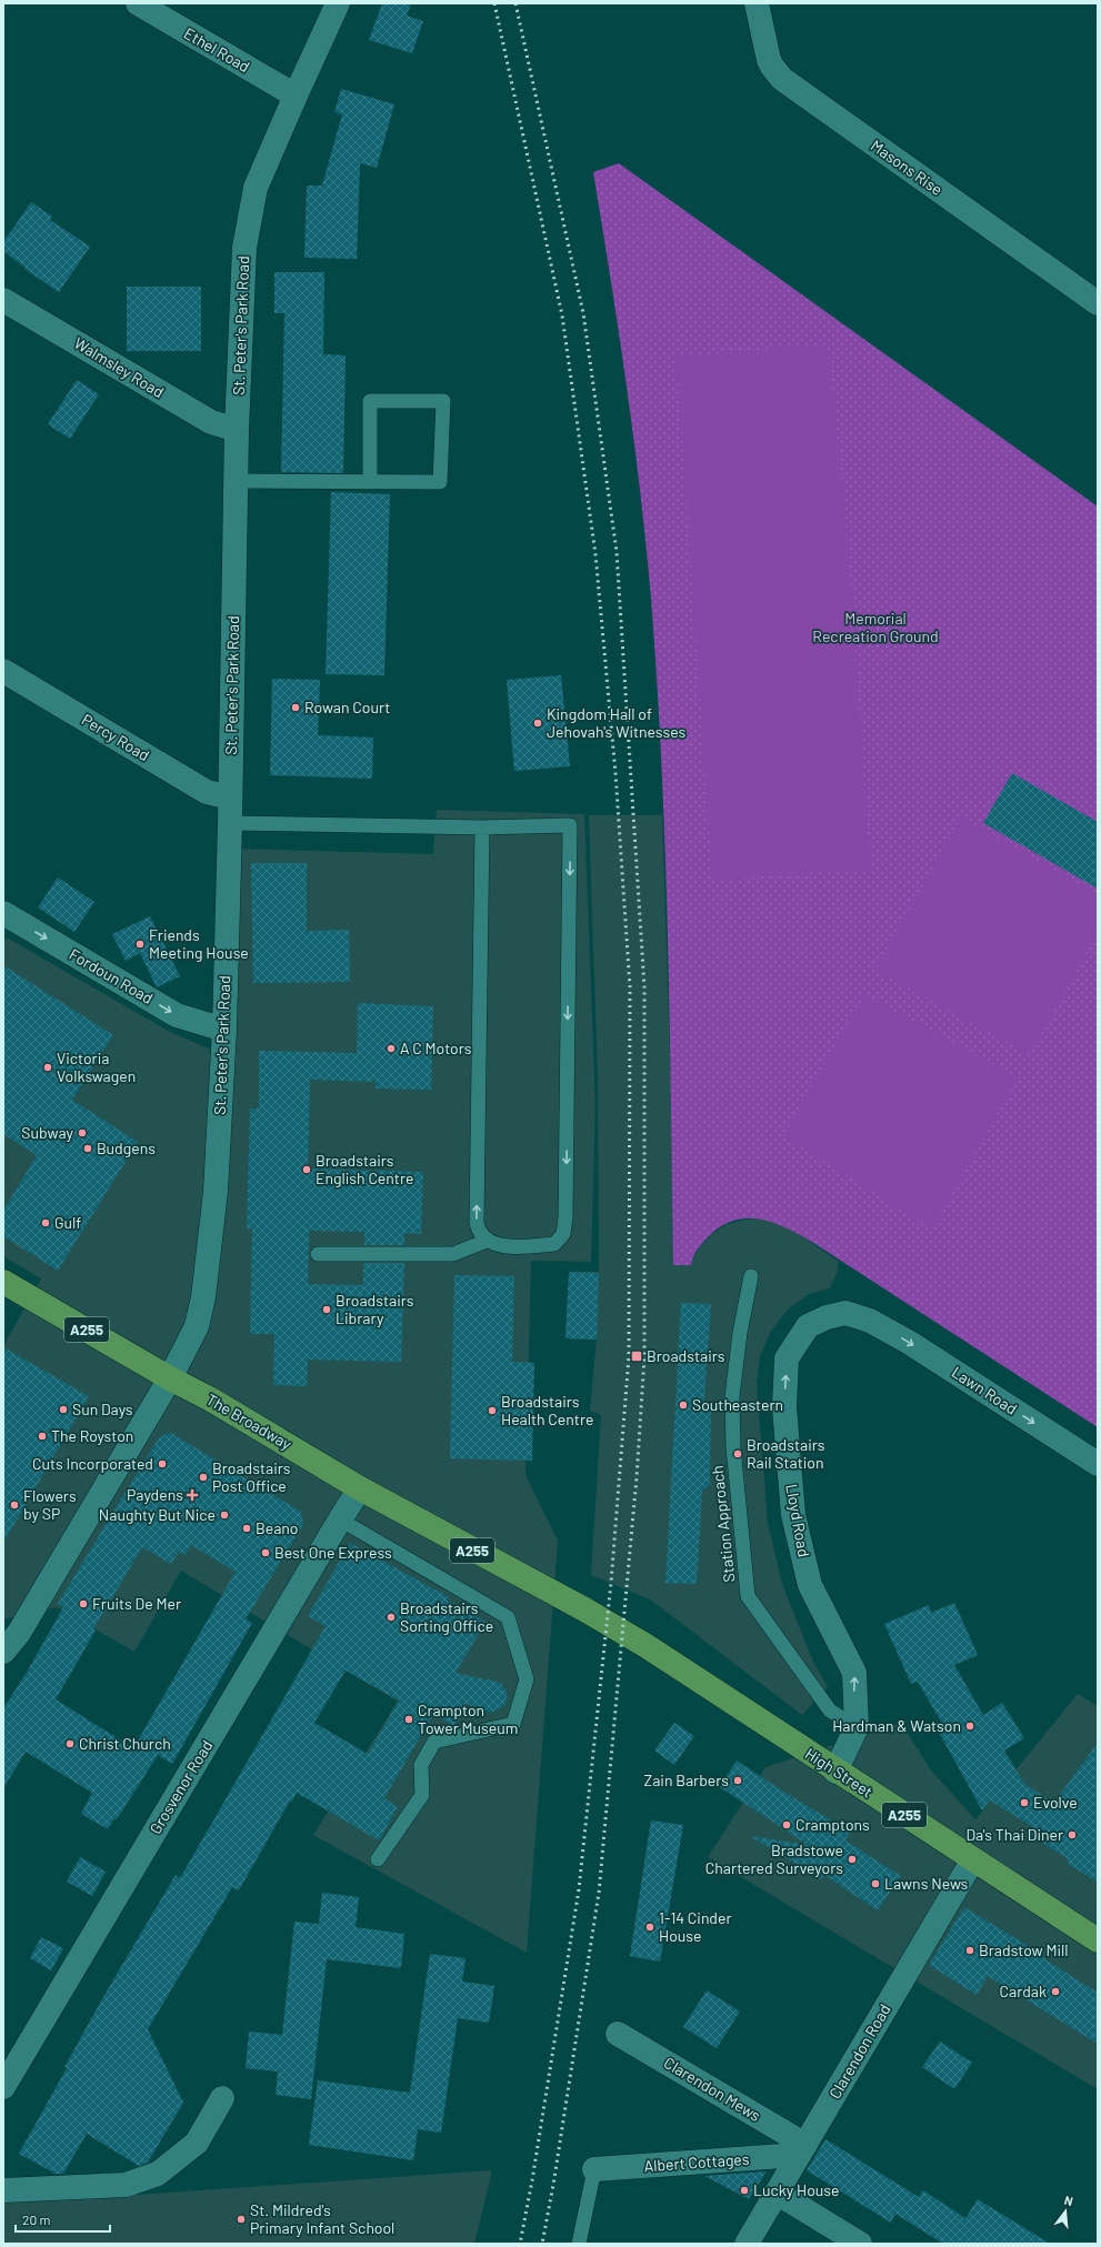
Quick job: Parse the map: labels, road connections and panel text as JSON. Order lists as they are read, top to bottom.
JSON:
{
  "streets": {
    "main road": ["A255", "The Broadway", "High Street"],
    "street": [
      "Ethel Road",
      "Masons Rise",
      "St. Peter's Park Road",
      "Walmsley Road",
      "Percy Road",
      "Fordoun Road",
      "Lawn Road",
      "Lloyd Road",
      "Grosvenor Road",
      "Clarendon Road",
      "Clarendon Mews",
      "Albert Cottages"
    ],
    "lane": ["Station Approach"]
  },
  "crossings": [
    ["Ethel Road", "St. Peter's Park Road"],
    ["St. Peter's Park Road", "Walmsley Road"],
    ["St. Peter's Park Road", "Percy Road"],
    ["St. Peter's Park Road", "Fordoun Road"],
    ["St. Peter's Park Road", "A255"],
    ["St. Peter's Park Road", "The Broadway"],
    ["A255", "The Broadway"],
    ["Lawn Road", "Lloyd Road"],
    ["The Broadway", "High Street"],
    ["The Broadway", "Grosvenor Road"],
    ["Lloyd Road", "Station Approach"],
    ["Lloyd Road", "High Street"],
    ["High Street", "Clarendon Road"],
    ["Clarendon Road", "Clarendon Mews"],
    ["Clarendon Road", "Albert Cottages"],
    ["Clarendon Mews", "Albert Cottages"]
  ],
  "one_way": ["Fordoun Road", "Lawn Road", "Lloyd Road"],
  "parks": ["Memorial Recreation Ground"],
  "places": {
    "other": [
      "Rowan Court",
      "Kingdom Hall of Jehovah's Witnesses",
      "Friends Meeting House",
      "A C Motors",
      "Victoria Volkswagen",
      "Subway",
      "Budgens",
      "Broadstairs English Centre",
      "Gulf",
      "Broadstairs Library",
      "Southeastern",
      "Sun Days",
      "Broadstairs Health Centre",
      "The Royston",
      "Broadstairs Rail Station",
      "Cuts Incorporated",
      "Broadstairs Post Office",
      "Flowers by SP",
      "Naughty But Nice",
      "Beano",
      "Best One Express",
      "Fruits De Mer",
      "Broadstairs Sorting Office",
      "Crampton Tower Museum",
      "Hardman & Watson",
      "Christ Church",
      "Zain Barbers",
      "Evolve",
      "Cramptons",
      "Da's Thai Diner",
      "Bradstowe Chartered Surveyors",
      "Lawns News",
      "1-14 Cinder House",
      "Bradstow Mill",
      "Cardak",
      "Lucky House",
      "St. Mildred's Primary Infant School"
    ],
    "transit": ["Broadstairs"],
    "health": ["Paydens"]
  },
  "scale_bar": "20 m",
  "north": "top"
}
